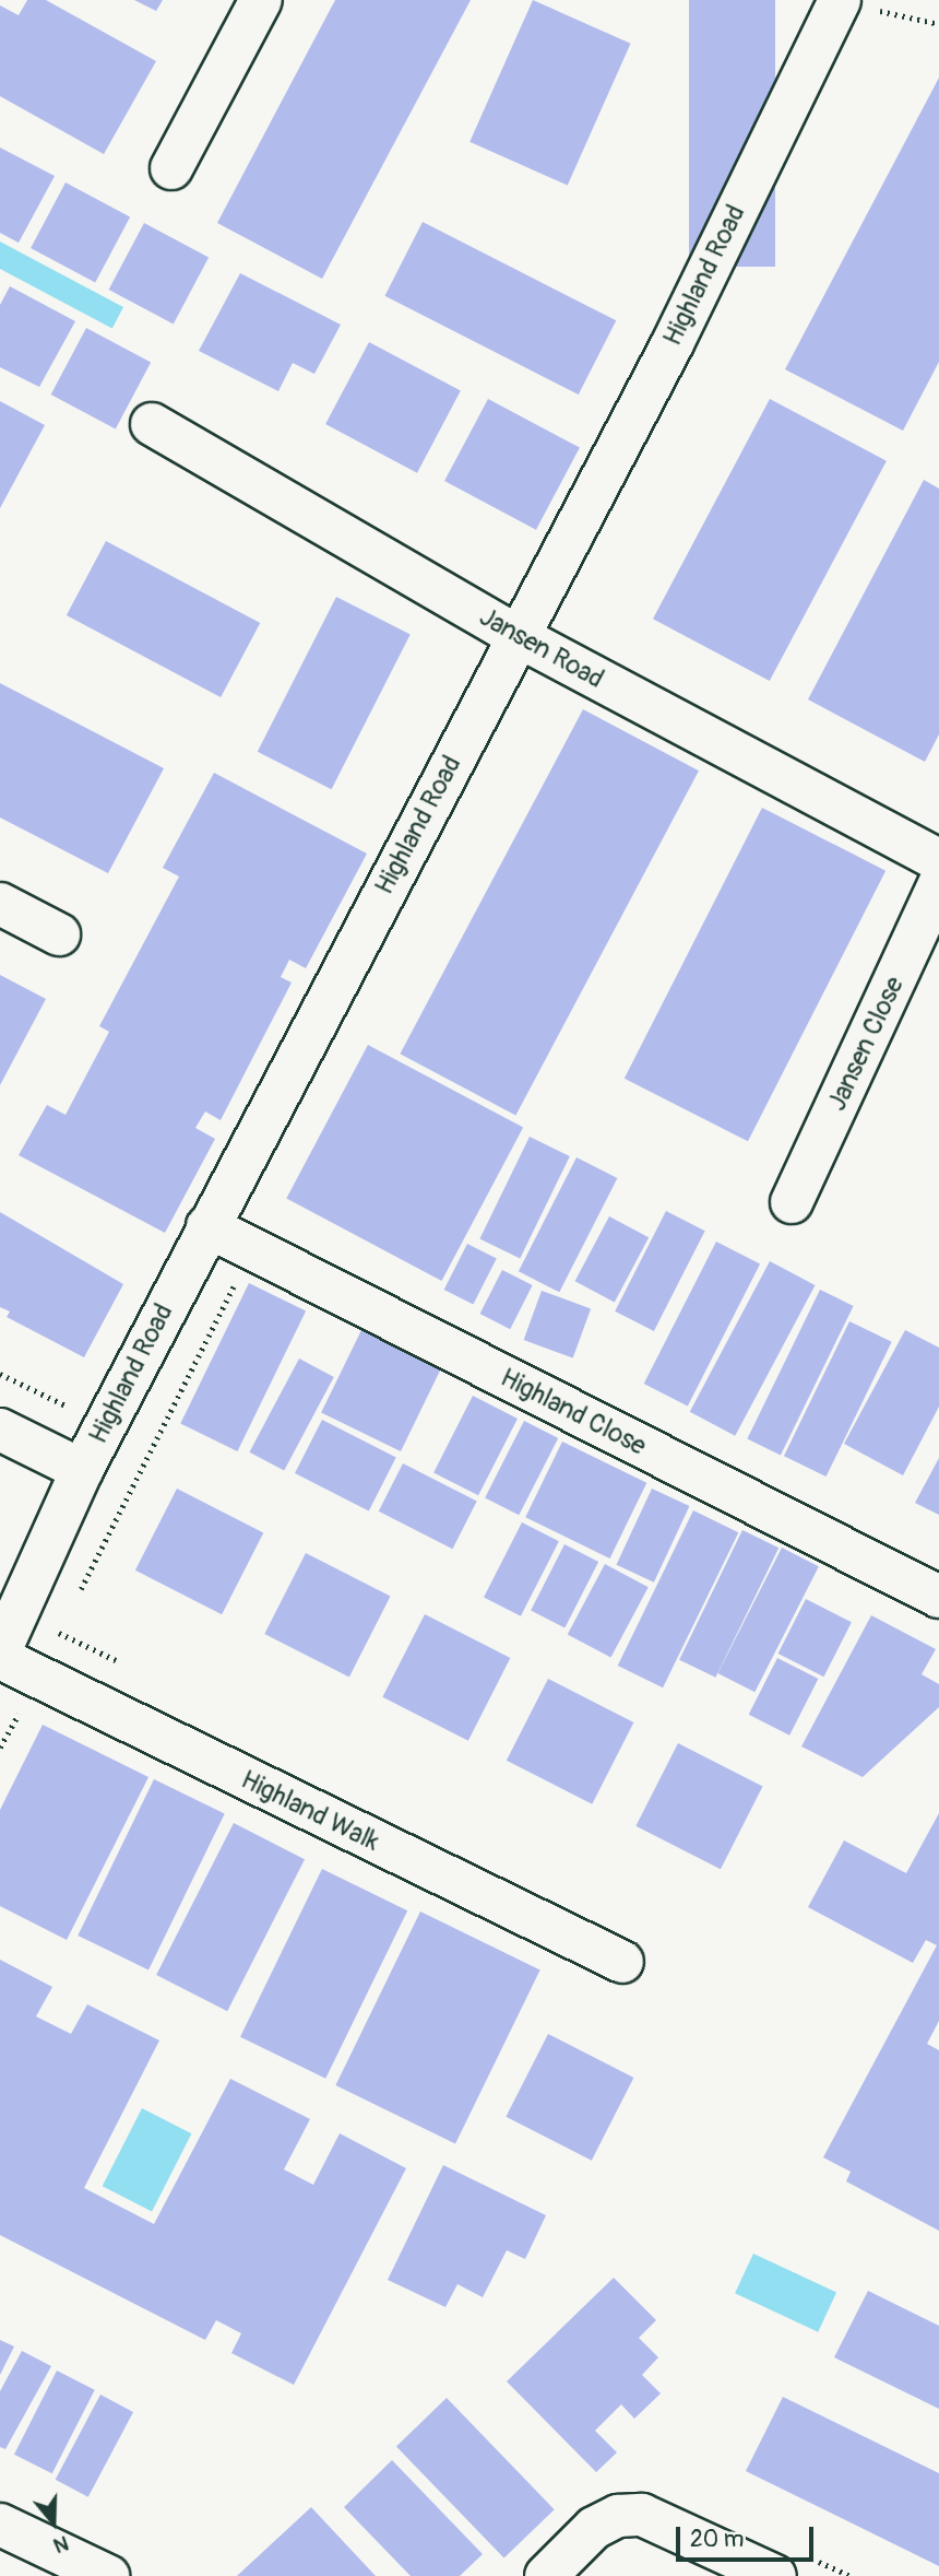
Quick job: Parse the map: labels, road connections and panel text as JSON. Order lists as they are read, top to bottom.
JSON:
{
  "streets": {
    "street": [
      "Highland Road",
      "Jansen Road",
      "Jansen Close",
      "Highland Close",
      "Highland Walk"
    ]
  },
  "crossings": [
    ["Highland Road", "Jansen Road"],
    ["Highland Road", "Highland Close"]
  ],
  "scale_bar": "20 m",
  "north": "bottom"
}
